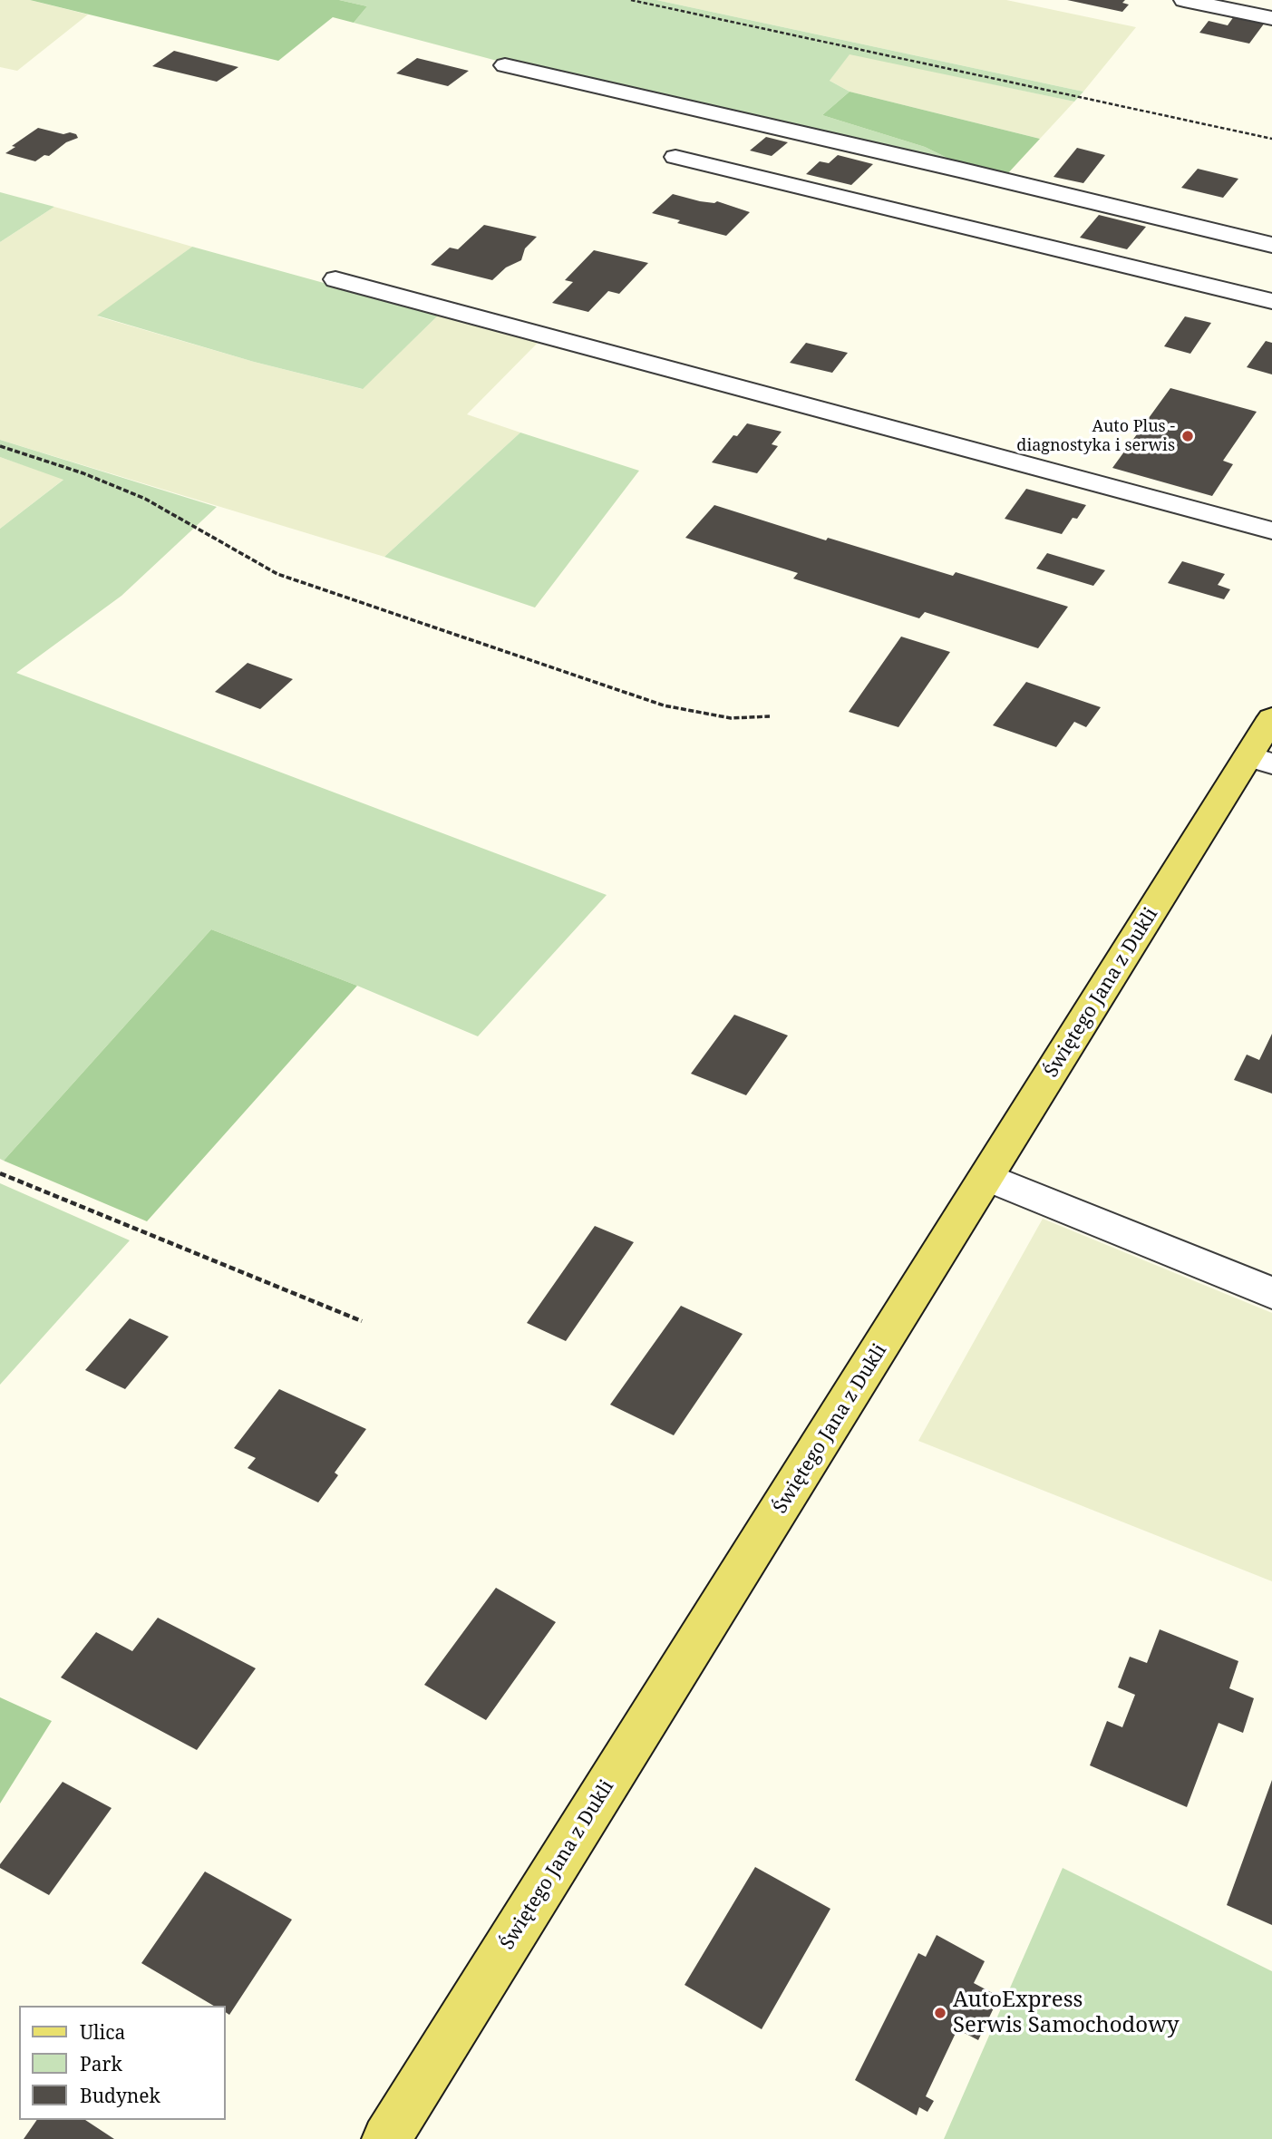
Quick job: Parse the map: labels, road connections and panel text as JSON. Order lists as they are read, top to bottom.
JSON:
{
  "streets": {
    "main road": ["Świętego Jana z Dukli"]
  },
  "places": ["Auto Plus - diagnostyka i serwis", "AutoExpress Serwis Samochodowy"],
  "legend": ["Ulica", "Park", "Budynek"]
}
